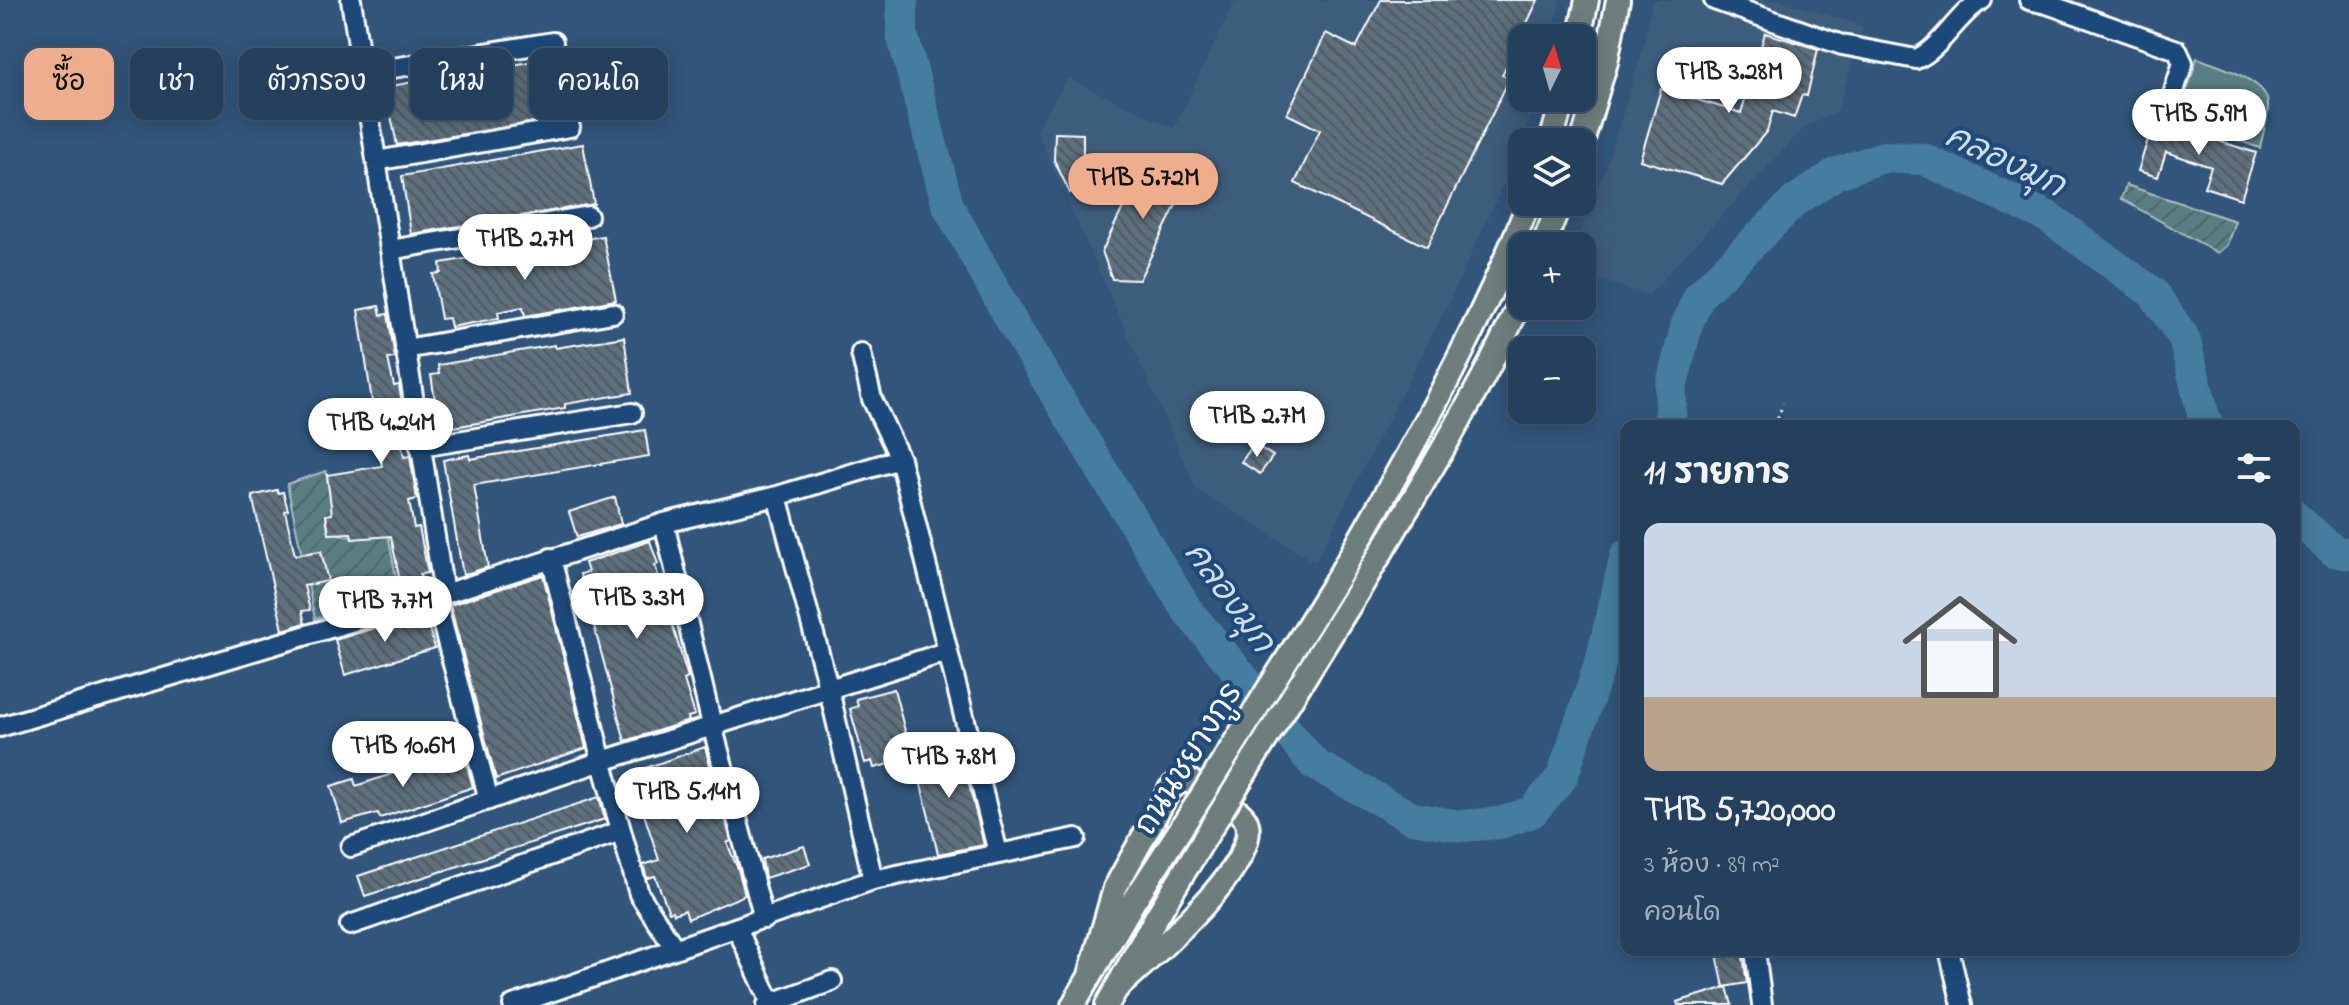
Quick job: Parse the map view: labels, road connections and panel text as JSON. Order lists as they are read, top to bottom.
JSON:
{
  "streets": {
    "main road": ["ถนนชยางกูร"]
  },
  "water": ["คลองมุก"],
  "north": "top",
  "page": {
    "map_buttons": ["+", "−"],
    "price": [
      "THB 3.28M",
      "THB 5.9M",
      "THB 5.72M",
      "THB 2.7M",
      "THB 2.7M",
      "THB 4.24M",
      "THB 3.3M",
      "THB 7.7M",
      "THB 10.6M",
      "THB 7.8M",
      "THB 5.14M"
    ],
    "chip": [
      "ซื้อ",
      "เช่า",
      "ตัวกรอง",
      "ใหม่",
      "คอนโด"
    ],
    "heading": "11 รายการ",
    "list": [
      {
        "name": "THB 5,720,000",
        "note": "3 ห้อง · 89 m² · คอนโด"
      }
    ]
  }
}
